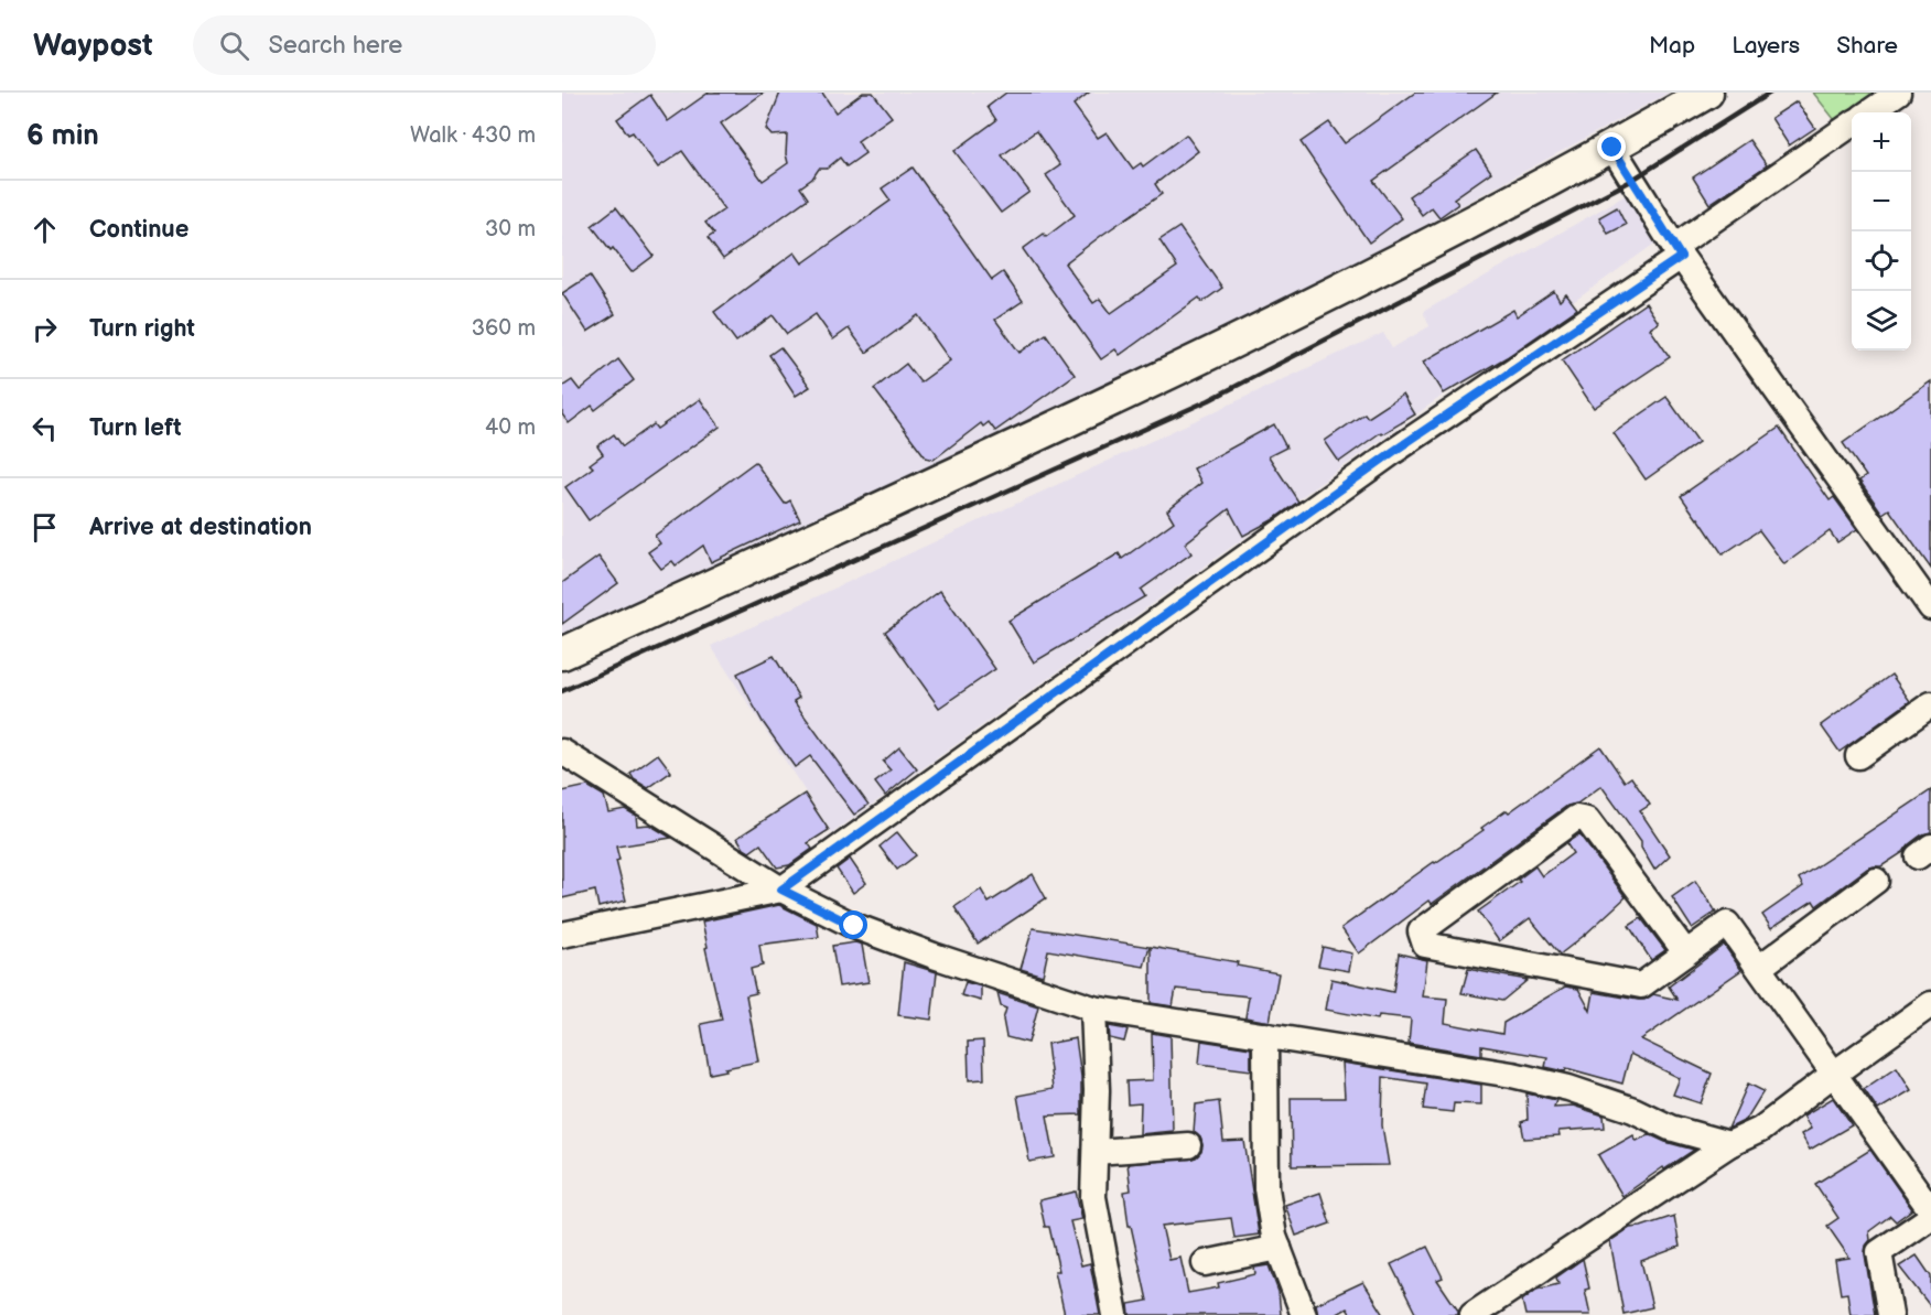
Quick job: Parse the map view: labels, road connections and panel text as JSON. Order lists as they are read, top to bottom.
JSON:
{
  "page": {
    "header": "Waypost",
    "search": "Search here",
    "nav": ["Map", "Layers", "Share"],
    "heading": ["6 min", "Walk · 430 m"],
    "map_buttons": ["+", "−"],
    "list": [
      ["Continue", "30 m"],
      ["Turn right", "360 m"],
      ["Turn left", "40 m"],
      "Arrive at destination"
    ]
  }
}
